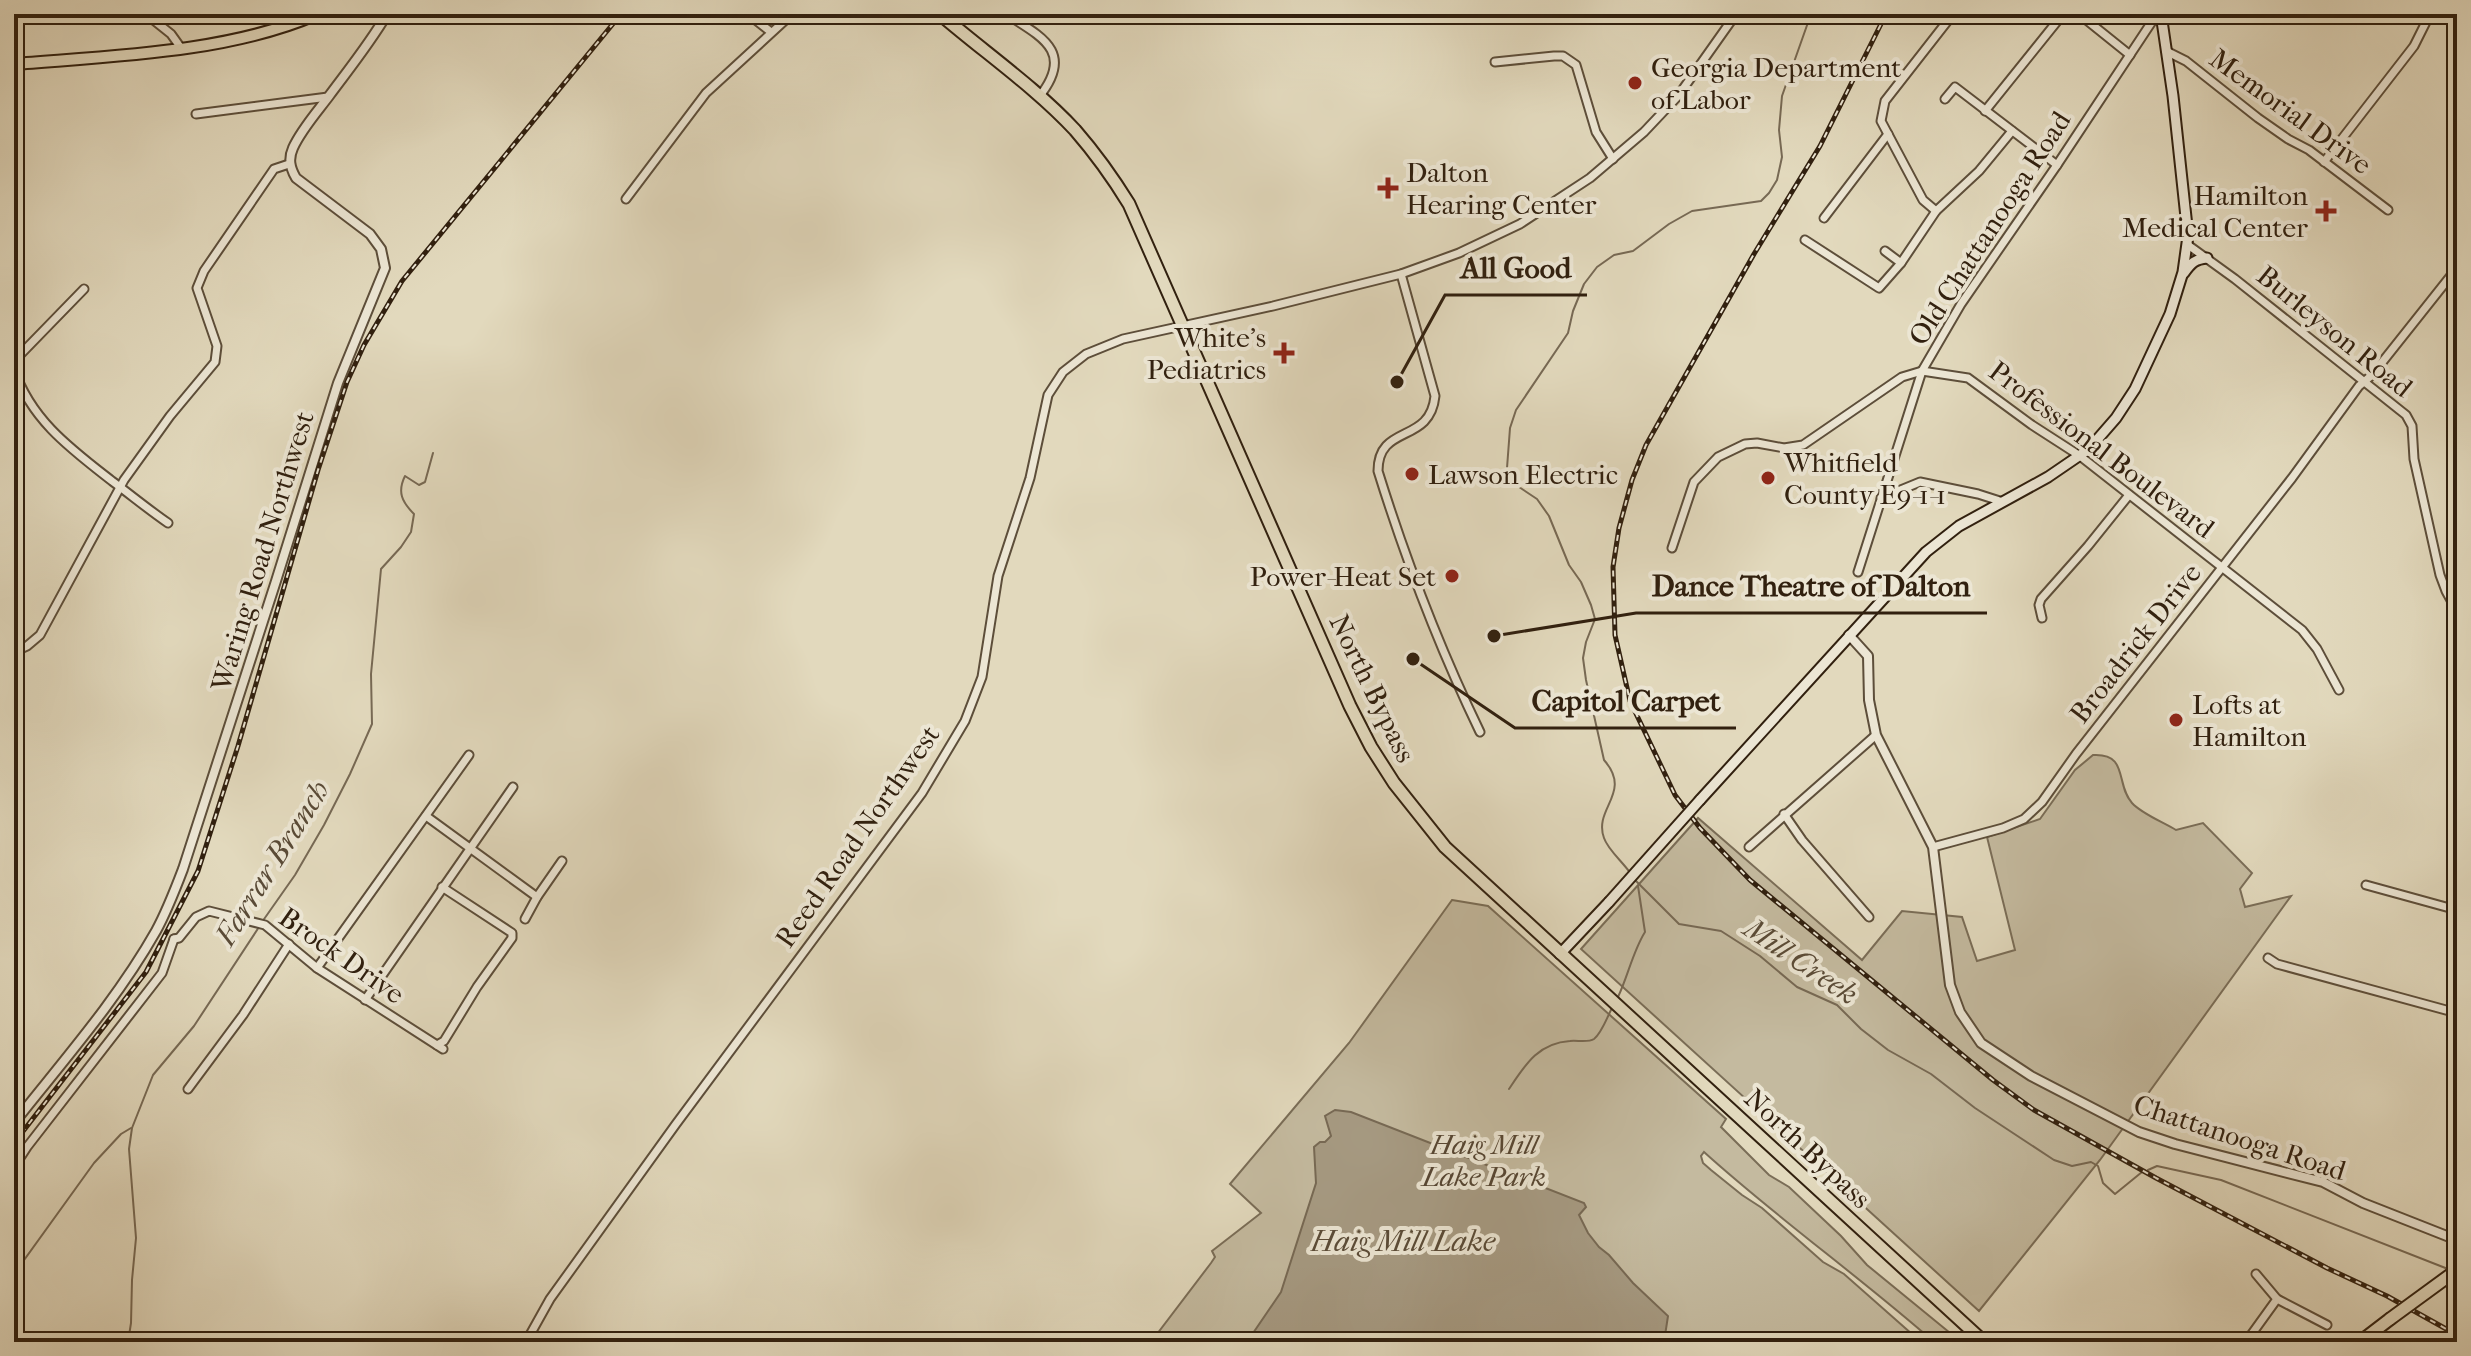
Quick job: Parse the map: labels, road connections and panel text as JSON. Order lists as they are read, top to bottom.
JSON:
{
  "streets": {
    "highway": ["North Bypass"],
    "street": [
      "Memorial Drive",
      "Old Chattanooga Road",
      "Burleyson Road",
      "Professional Boulevard",
      "Waring Road Northwest",
      "Broadrick Drive",
      "Reed Road Northwest",
      "Brock Drive",
      "Chattanooga Road"
    ]
  },
  "crossings": [
    ["Old Chattanooga Road", "Professional Boulevard"],
    ["Burleyson Road", "Broadrick Drive"],
    ["Professional Boulevard", "Broadrick Drive"],
    ["Broadrick Drive", "Chattanooga Road"],
    ["North Bypass", "Reed Road Northwest"]
  ],
  "water": ["Farrar Branch", "Mill Creek", "Haig Mill Lake"],
  "parks": ["Haig Mill Lake Park"],
  "places": {
    "other": [
      "Georgia Department of Labor",
      "All Good",
      "Lawson Electric",
      "Whitfield County E9-1-1",
      "Power-Heat Set",
      "Dance Theatre of Dalton",
      "Capitol Carpet",
      "Lofts at Hamilton"
    ],
    "health": ["Dalton Hearing Center", "Hamilton Medical Center", "White's Pediatrics"]
  }
}
